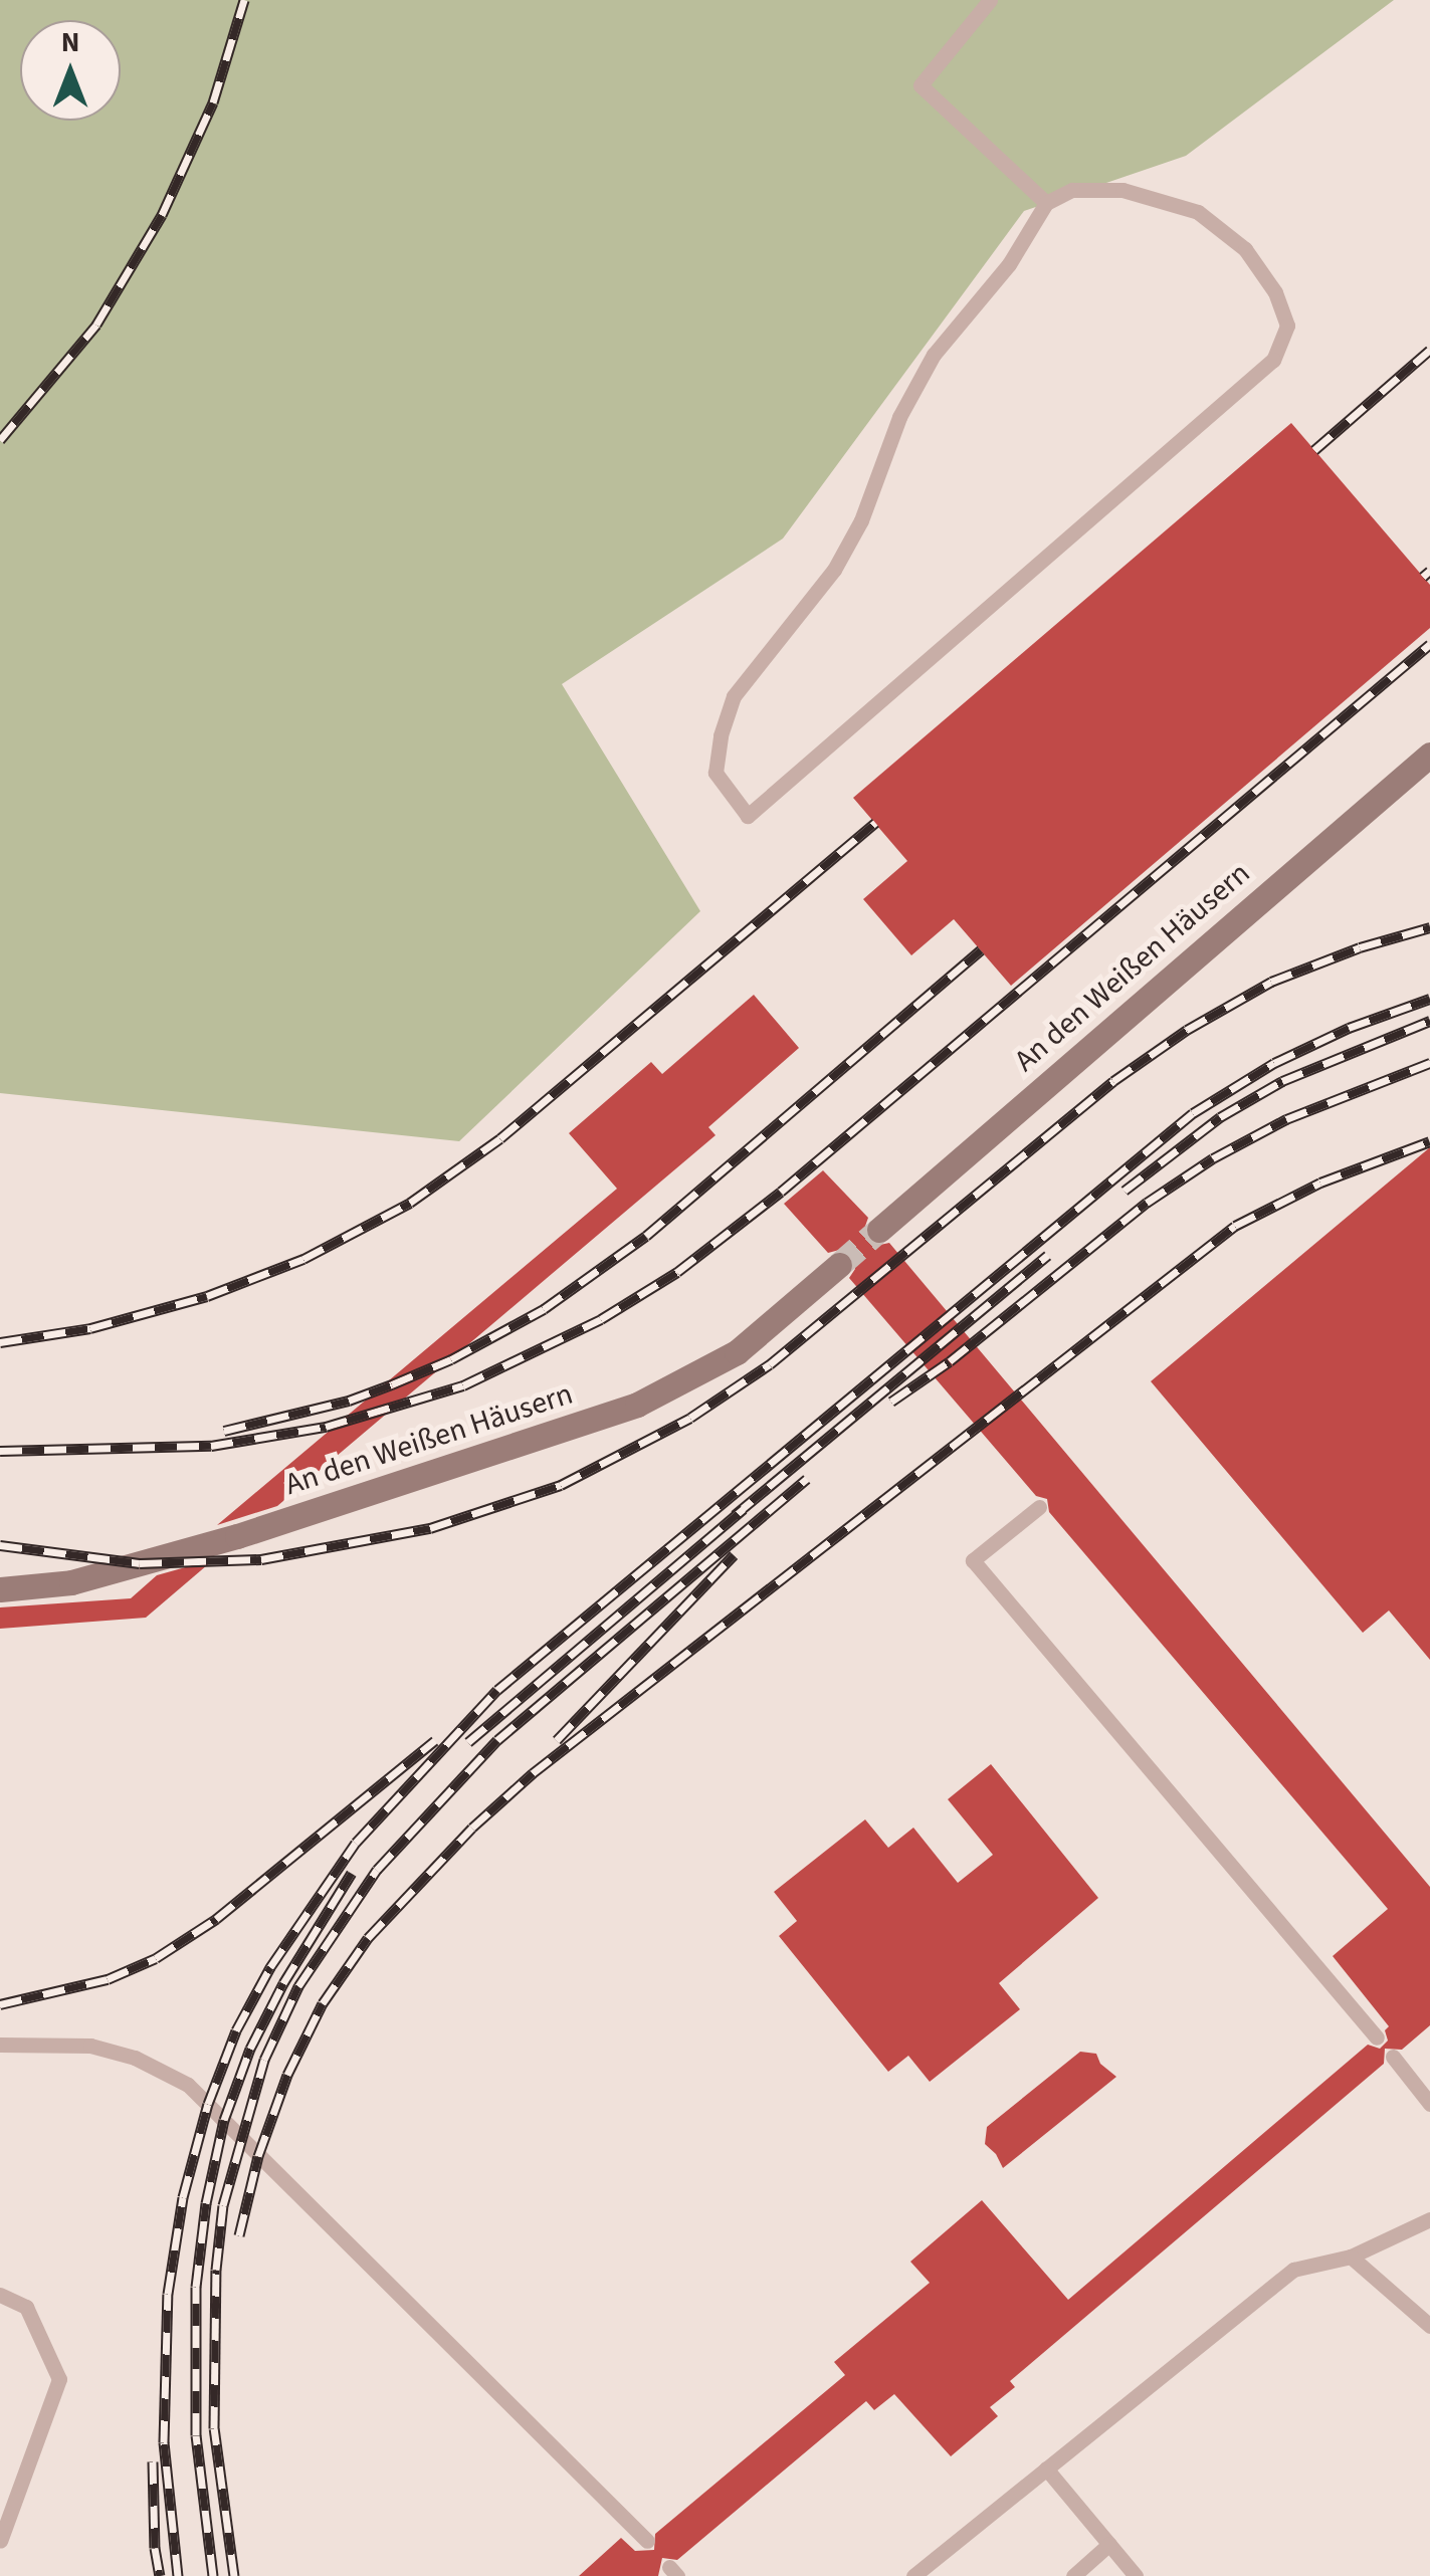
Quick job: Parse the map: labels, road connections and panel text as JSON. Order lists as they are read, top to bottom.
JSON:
{
  "streets": {
    "street": ["An den Weißen Häusern"]
  },
  "north": "top"
}
